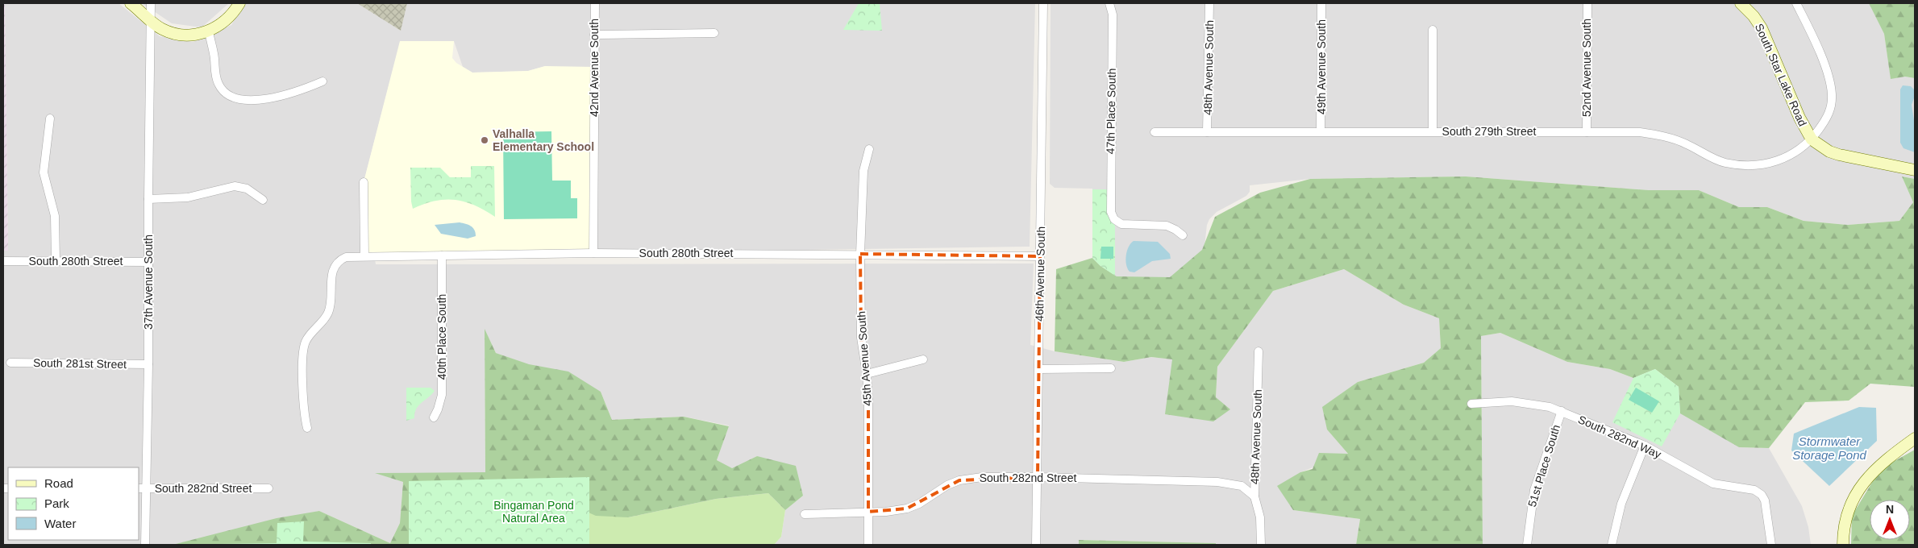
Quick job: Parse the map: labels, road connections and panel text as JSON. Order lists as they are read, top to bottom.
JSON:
{
  "streets": {
    "street": [
      "49th Avenue South",
      "42nd Avenue South",
      "48th Avenue South",
      "52nd Avenue South",
      "South Star Lake Road",
      "47th Place South",
      "South 279th Street",
      "South 280th Street",
      "46th Avenue South",
      "37th Avenue South",
      "40th Place South",
      "45th Avenue South",
      "South 281st Street",
      "South 282nd Way",
      "51st Place South",
      "South 282nd Street"
    ]
  },
  "crossings": [
    ["49th Avenue South", "South 279th Street"],
    ["42nd Avenue South", "South 280th Street"],
    ["48th Avenue South", "South 279th Street"],
    ["48th Avenue South", "South 282nd Street"],
    ["52nd Avenue South", "South 279th Street"],
    ["South Star Lake Road", "South 279th Street"],
    ["South 280th Street", "46th Avenue South"],
    ["South 280th Street", "37th Avenue South"],
    ["South 280th Street", "40th Place South"],
    ["South 280th Street", "45th Avenue South"],
    ["46th Avenue South", "South 282nd Street"],
    ["37th Avenue South", "South 281st Street"],
    ["37th Avenue South", "South 282nd Street"],
    ["45th Avenue South", "South 282nd Street"],
    ["South 282nd Way", "51st Place South"]
  ],
  "water": ["Stormwater Storage Pond"],
  "parks": ["Bingaman Pond Natural Area"],
  "places": ["Valhalla Elementary School"],
  "legend": ["Road", "Park", "Water"],
  "north": "top"
}
